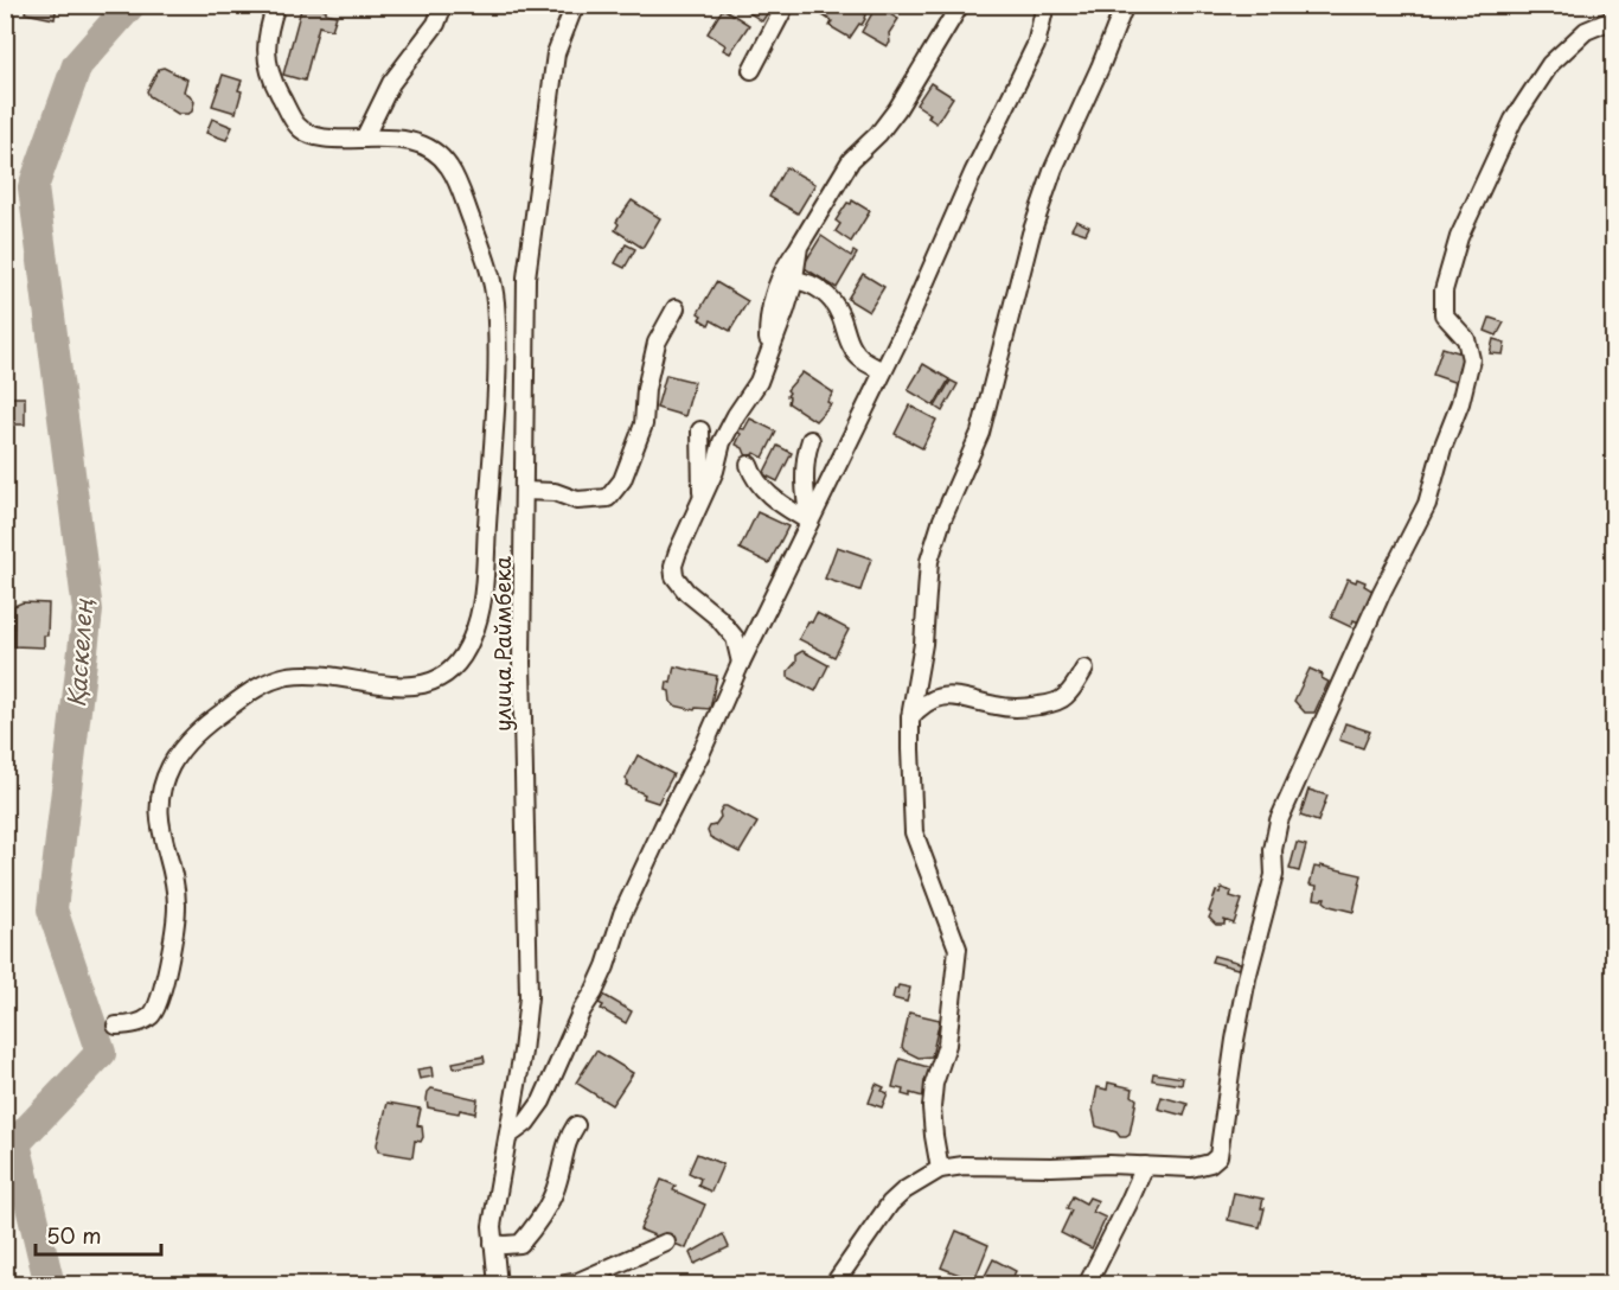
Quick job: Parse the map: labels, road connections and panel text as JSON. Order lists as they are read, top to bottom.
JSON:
{
  "streets": {
    "street": ["улица Раймбека"]
  },
  "water": ["Қаскелең"],
  "scale_bar": "50 m"
}
